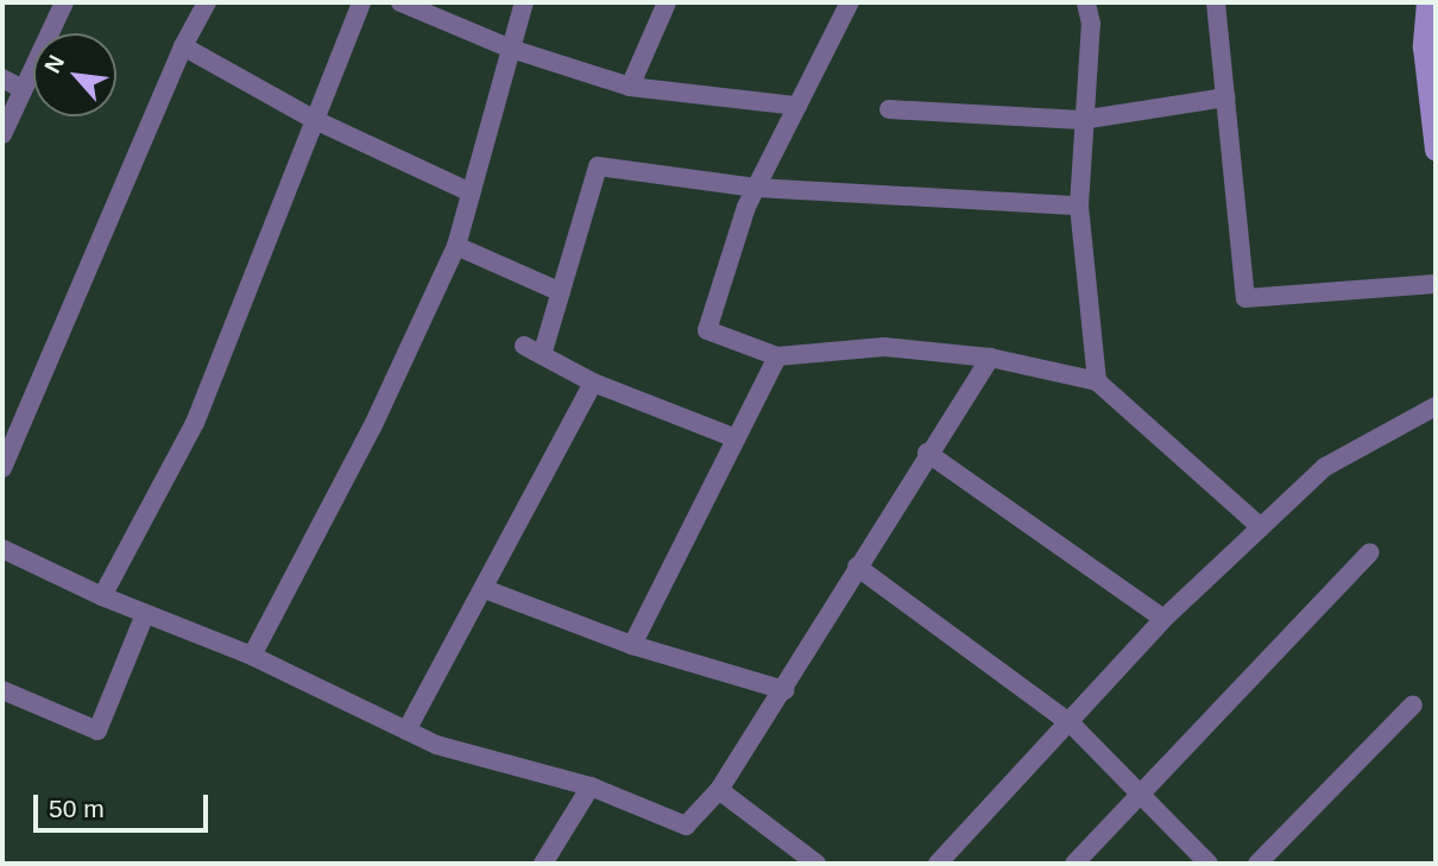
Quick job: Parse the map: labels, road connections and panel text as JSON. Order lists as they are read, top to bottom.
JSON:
{
  "scale_bar": "50 m",
  "north": "top left"
}
